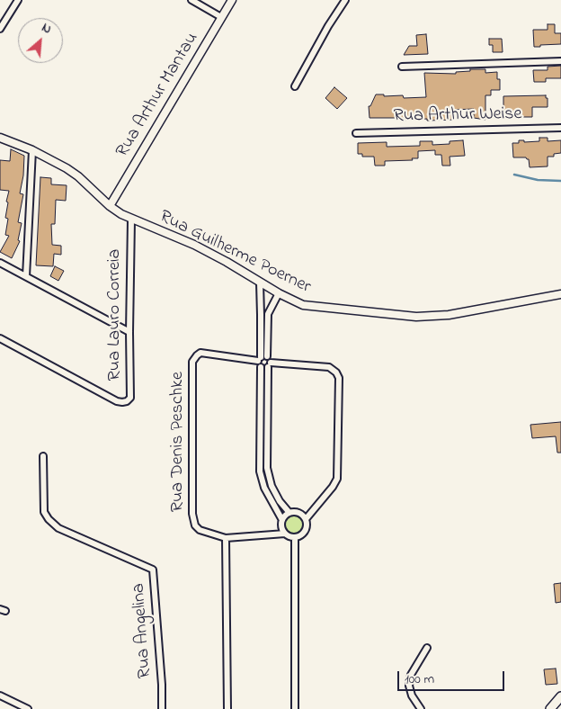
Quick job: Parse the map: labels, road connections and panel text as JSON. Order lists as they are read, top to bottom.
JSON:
{
  "streets": {
    "street": [
      "Rua Arthur Mantau",
      "Rua Arthur Weise",
      "Rua Guilherme Poerner",
      "Rua Lauro Correia",
      "Rua Denis Peschke",
      "Rua Angelina"
    ]
  },
  "crossings": [
    ["Rua Arthur Mantau", "Rua Guilherme Poerner"],
    ["Rua Guilherme Poerner", "Rua Lauro Correia"]
  ],
  "scale_bar": "100 m",
  "north": "top right"
}
